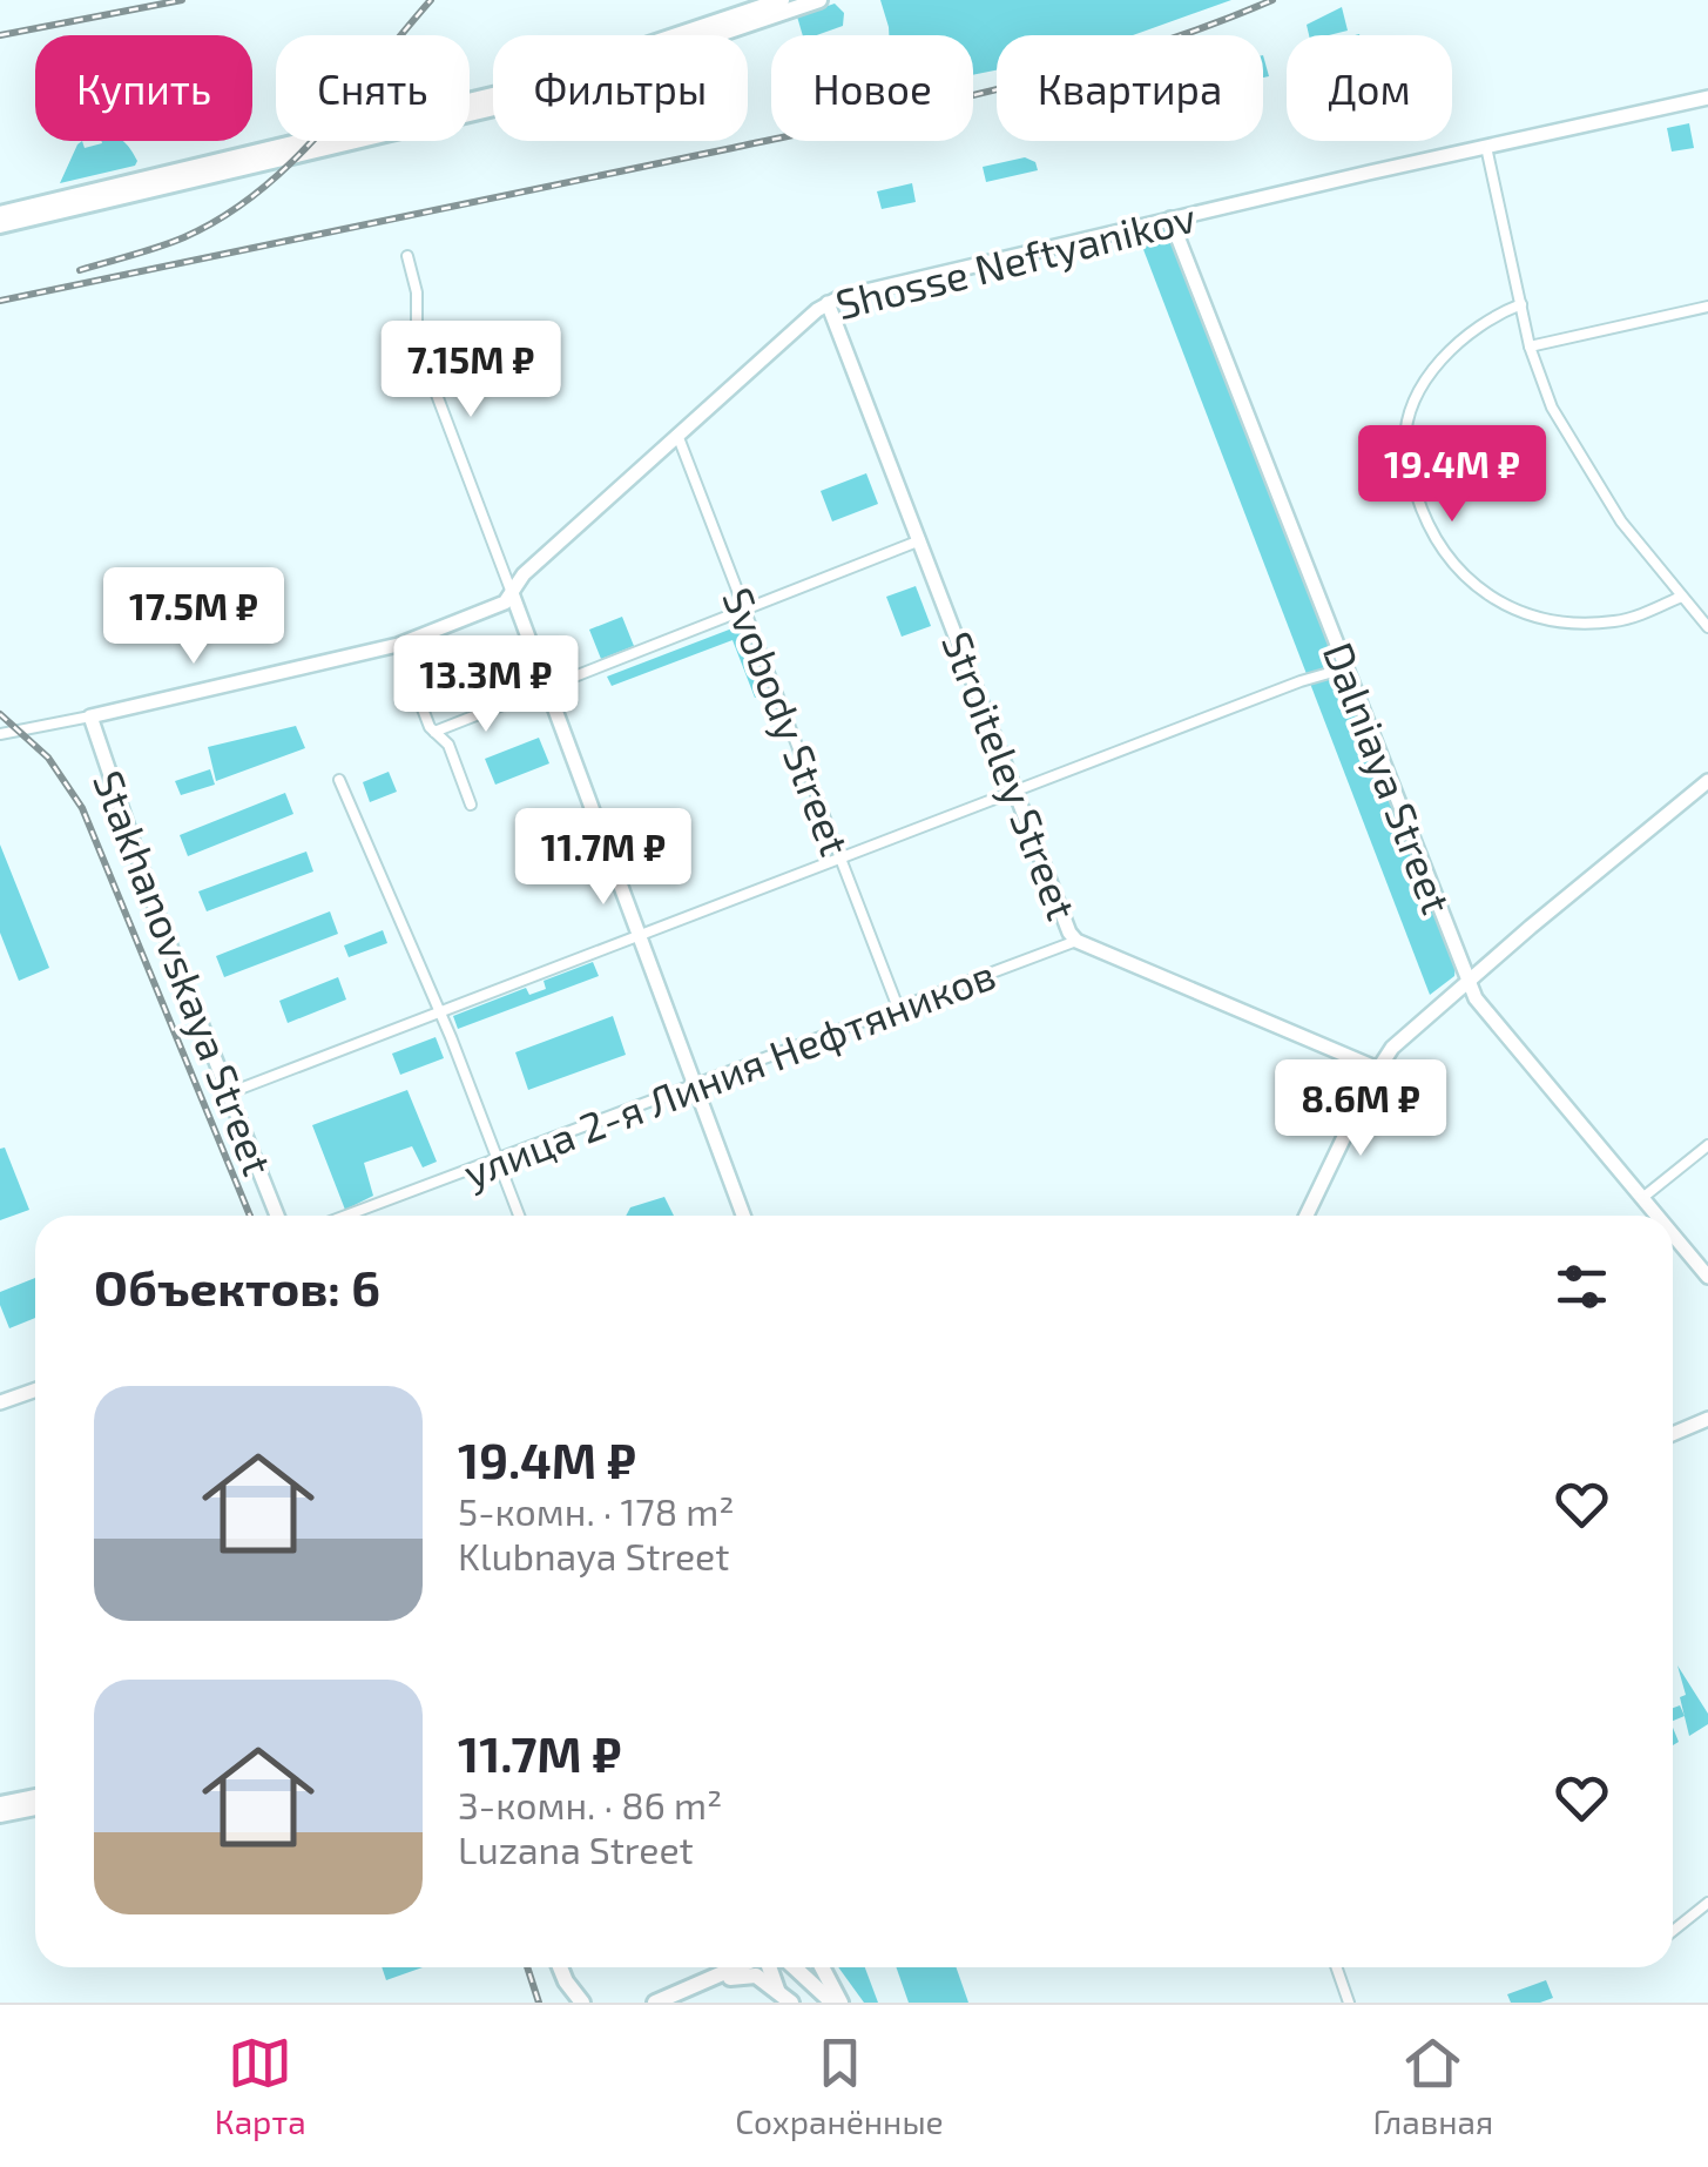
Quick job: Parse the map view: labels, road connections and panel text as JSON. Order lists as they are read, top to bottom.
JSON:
{
  "streets": {
    "street": [
      "Shosse Neftyanikov",
      "Svobody Street",
      "Stroiteley Street",
      "Dalniaya Street",
      "Stakhanovskaya Street",
      "улица 2-я Линия Нефтяников"
    ]
  },
  "crossings": [
    ["Shosse Neftyanikov", "Svobody Street"],
    ["Shosse Neftyanikov", "Stroiteley Street"],
    ["Shosse Neftyanikov", "Dalniaya Street"],
    ["Shosse Neftyanikov", "Stakhanovskaya Street"],
    ["Svobody Street", "улица 2-я Линия Нефтяников"],
    ["Stroiteley Street", "улица 2-я Линия Нефтяников"]
  ],
  "page": {
    "chip": [
      "Купить",
      "Снять",
      "Фильтры",
      "Новое",
      "Квартира",
      "Дом"
    ],
    "price": [
      "7.15M ₽",
      "19.4M ₽",
      "17.5M ₽",
      "13.3M ₽",
      "11.7M ₽",
      "8.6M ₽"
    ],
    "heading": "Объектов: 6",
    "list": [
      {
        "name": "19.4M ₽",
        "note": "5-комн. · 178 m² · Klubnaya Street"
      },
      {
        "name": "11.7M ₽",
        "note": "3-комн. · 86 m² · Luzana Street"
      }
    ],
    "tabs": ["Карта", "Сохранённые", "Главная"]
  }
}
